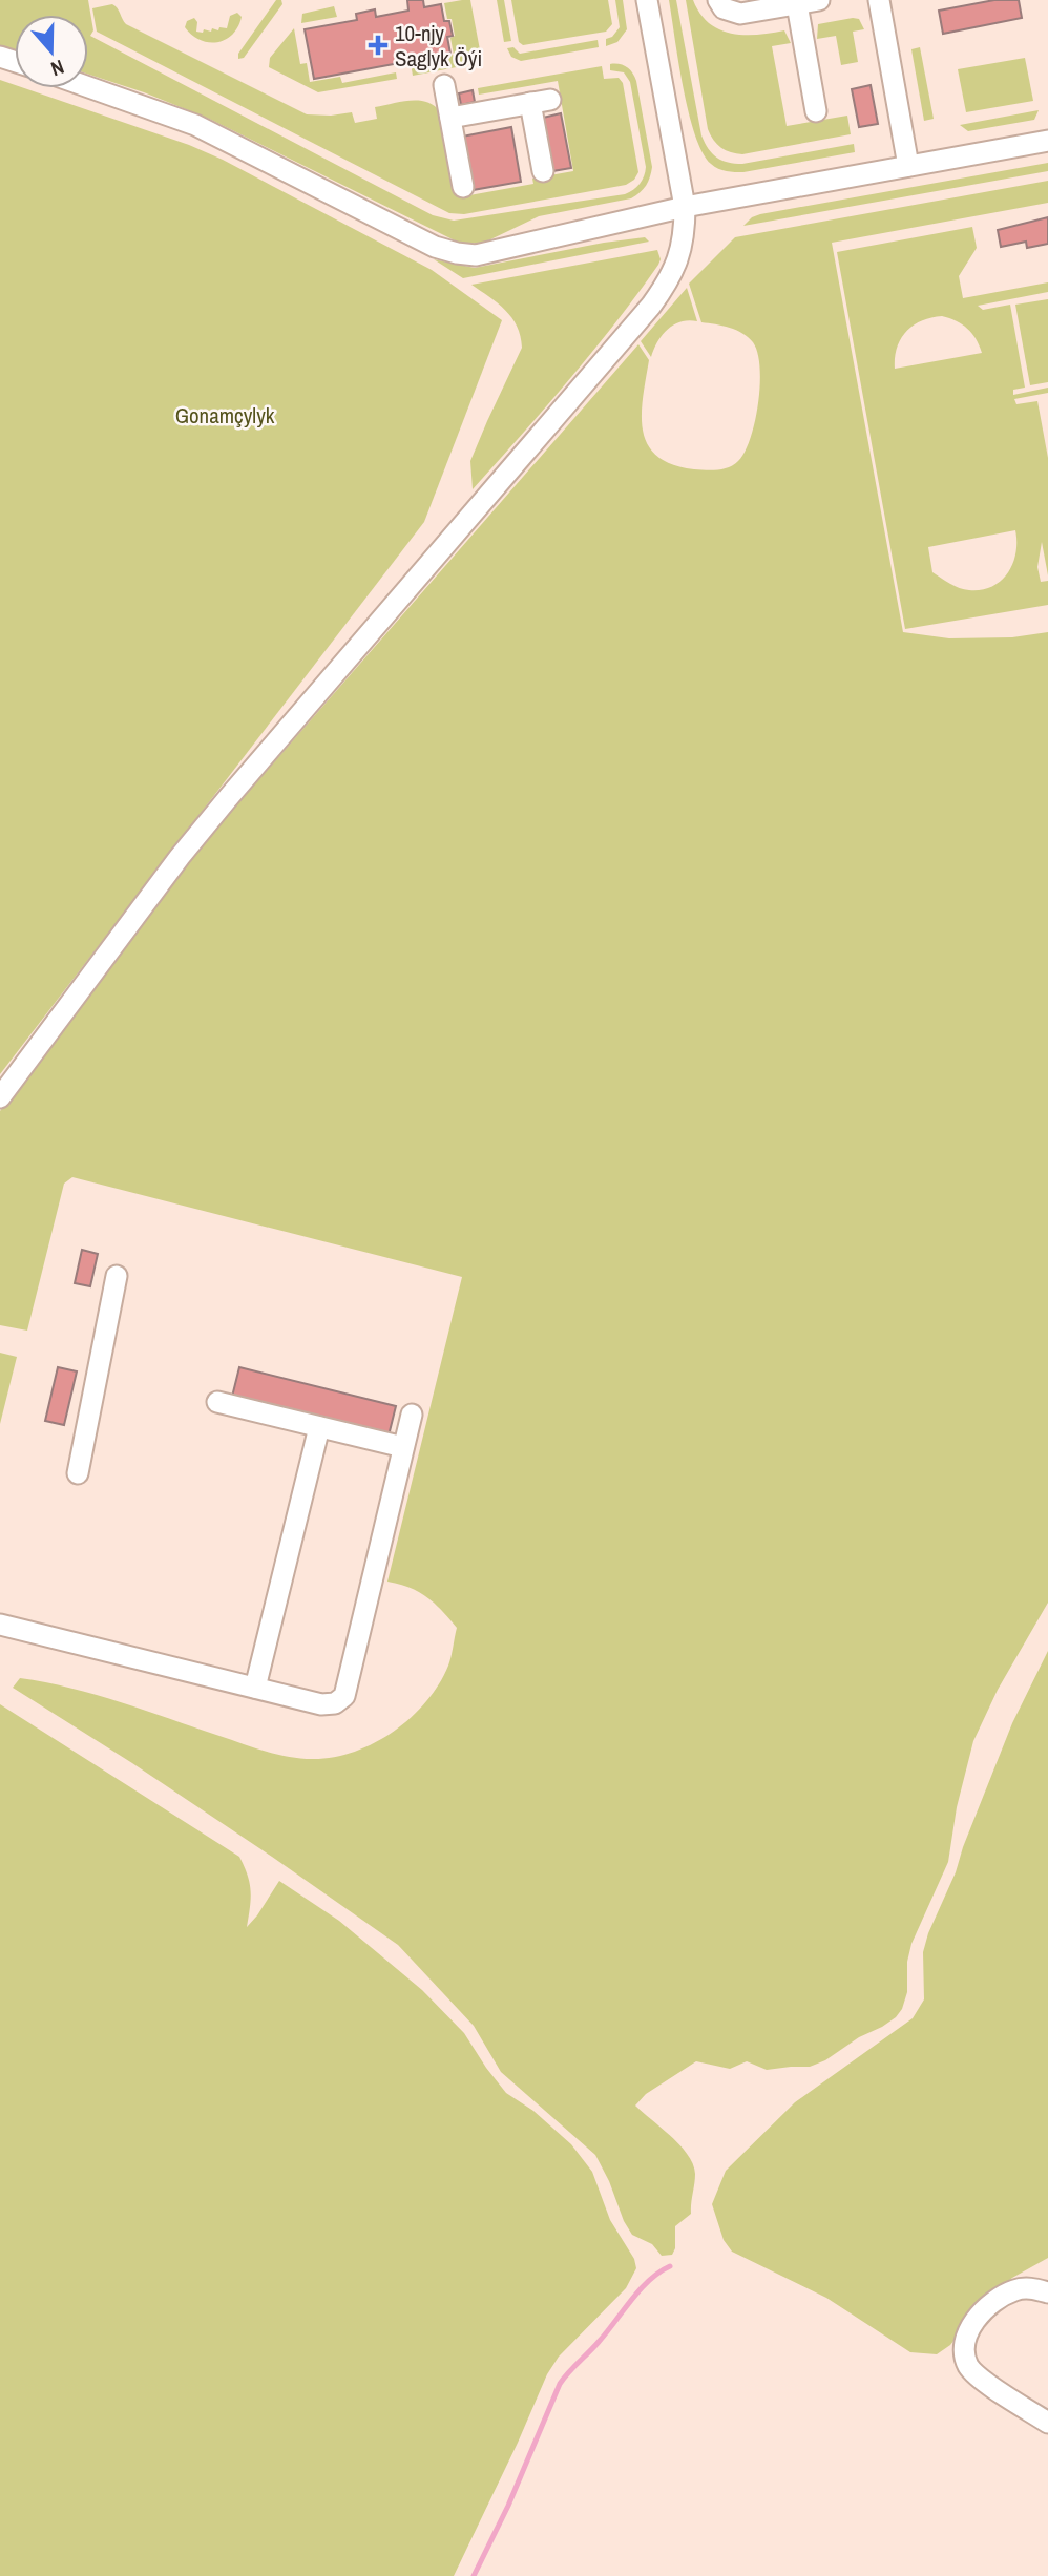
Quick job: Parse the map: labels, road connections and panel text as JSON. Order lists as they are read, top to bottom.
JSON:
{
  "parks": ["Gonamçylyk"],
  "places": {
    "health": ["10-njy Saglyk Öýi"]
  },
  "north": "bottom"
}
